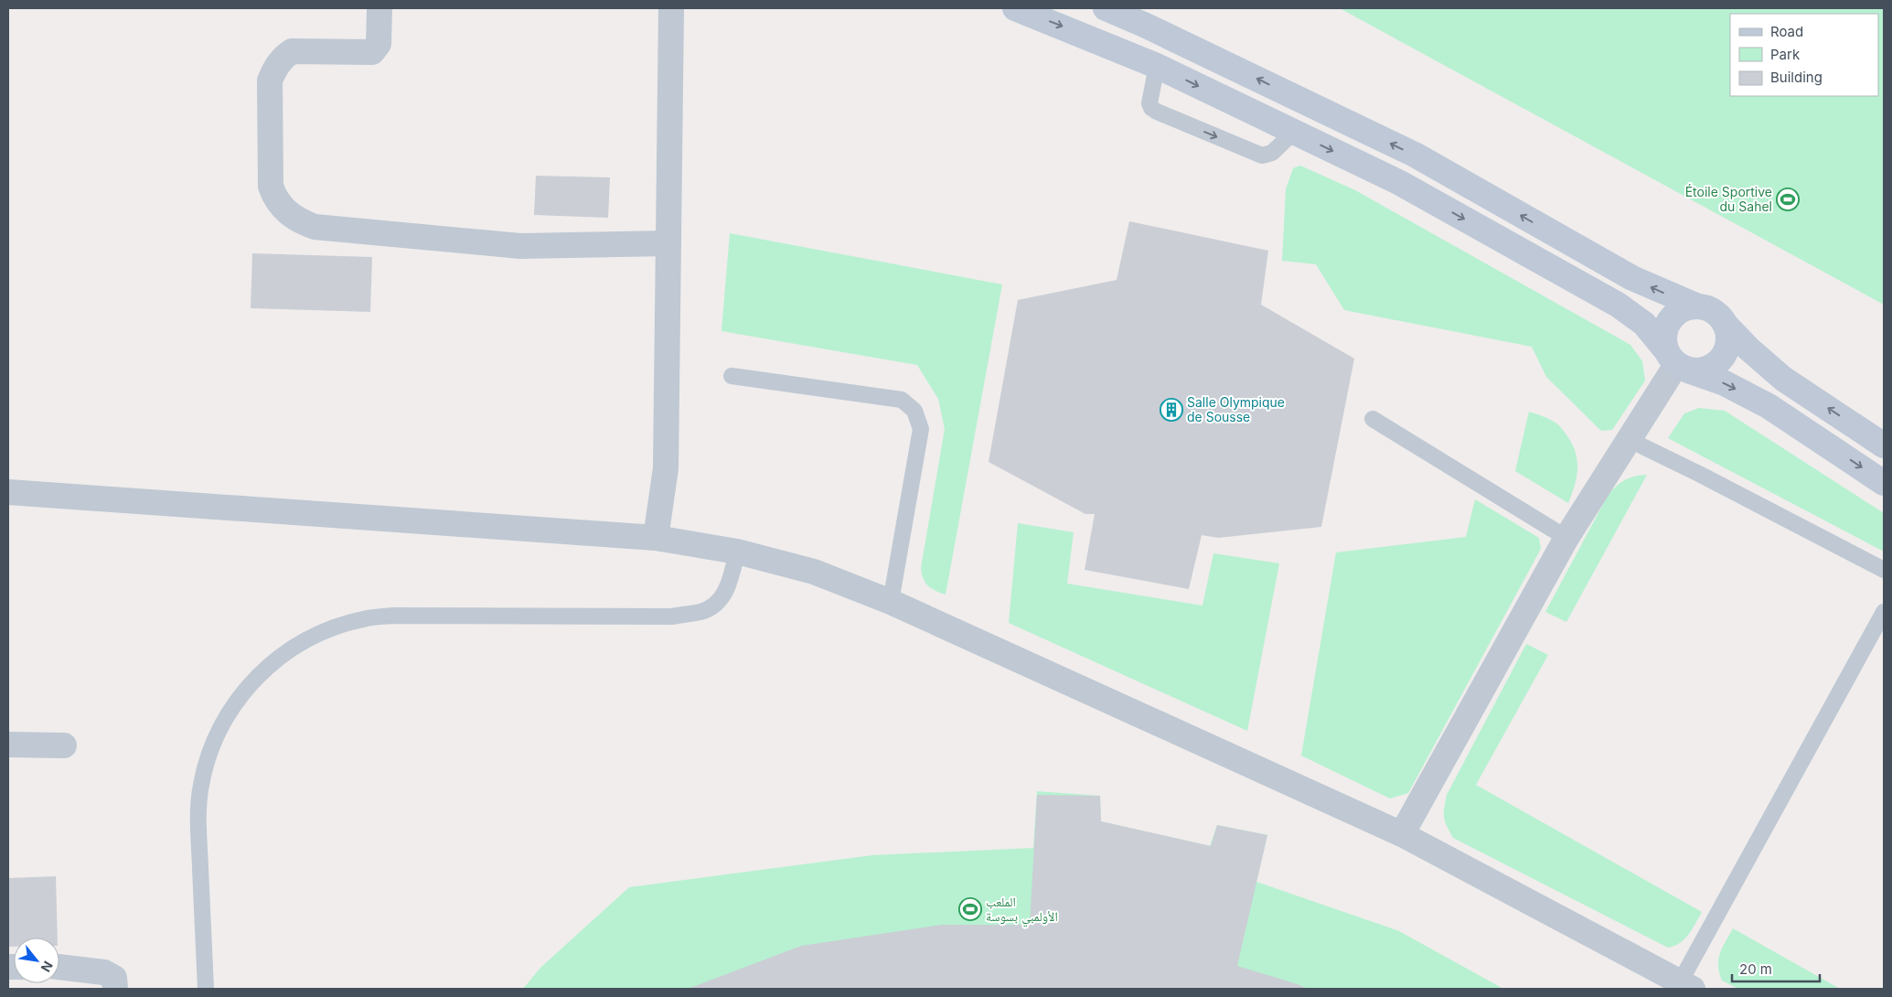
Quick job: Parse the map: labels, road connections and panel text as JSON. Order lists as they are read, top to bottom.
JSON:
{
  "places": {
    "sports": ["Étoile Sportive du Sahel", "الملعب الأولمبي بسوسة"],
    "building": ["Salle Olympique de Sousse"]
  },
  "legend": ["Road", "Park", "Building"],
  "scale_bar": "20 m",
  "north": "bottom right"
}
